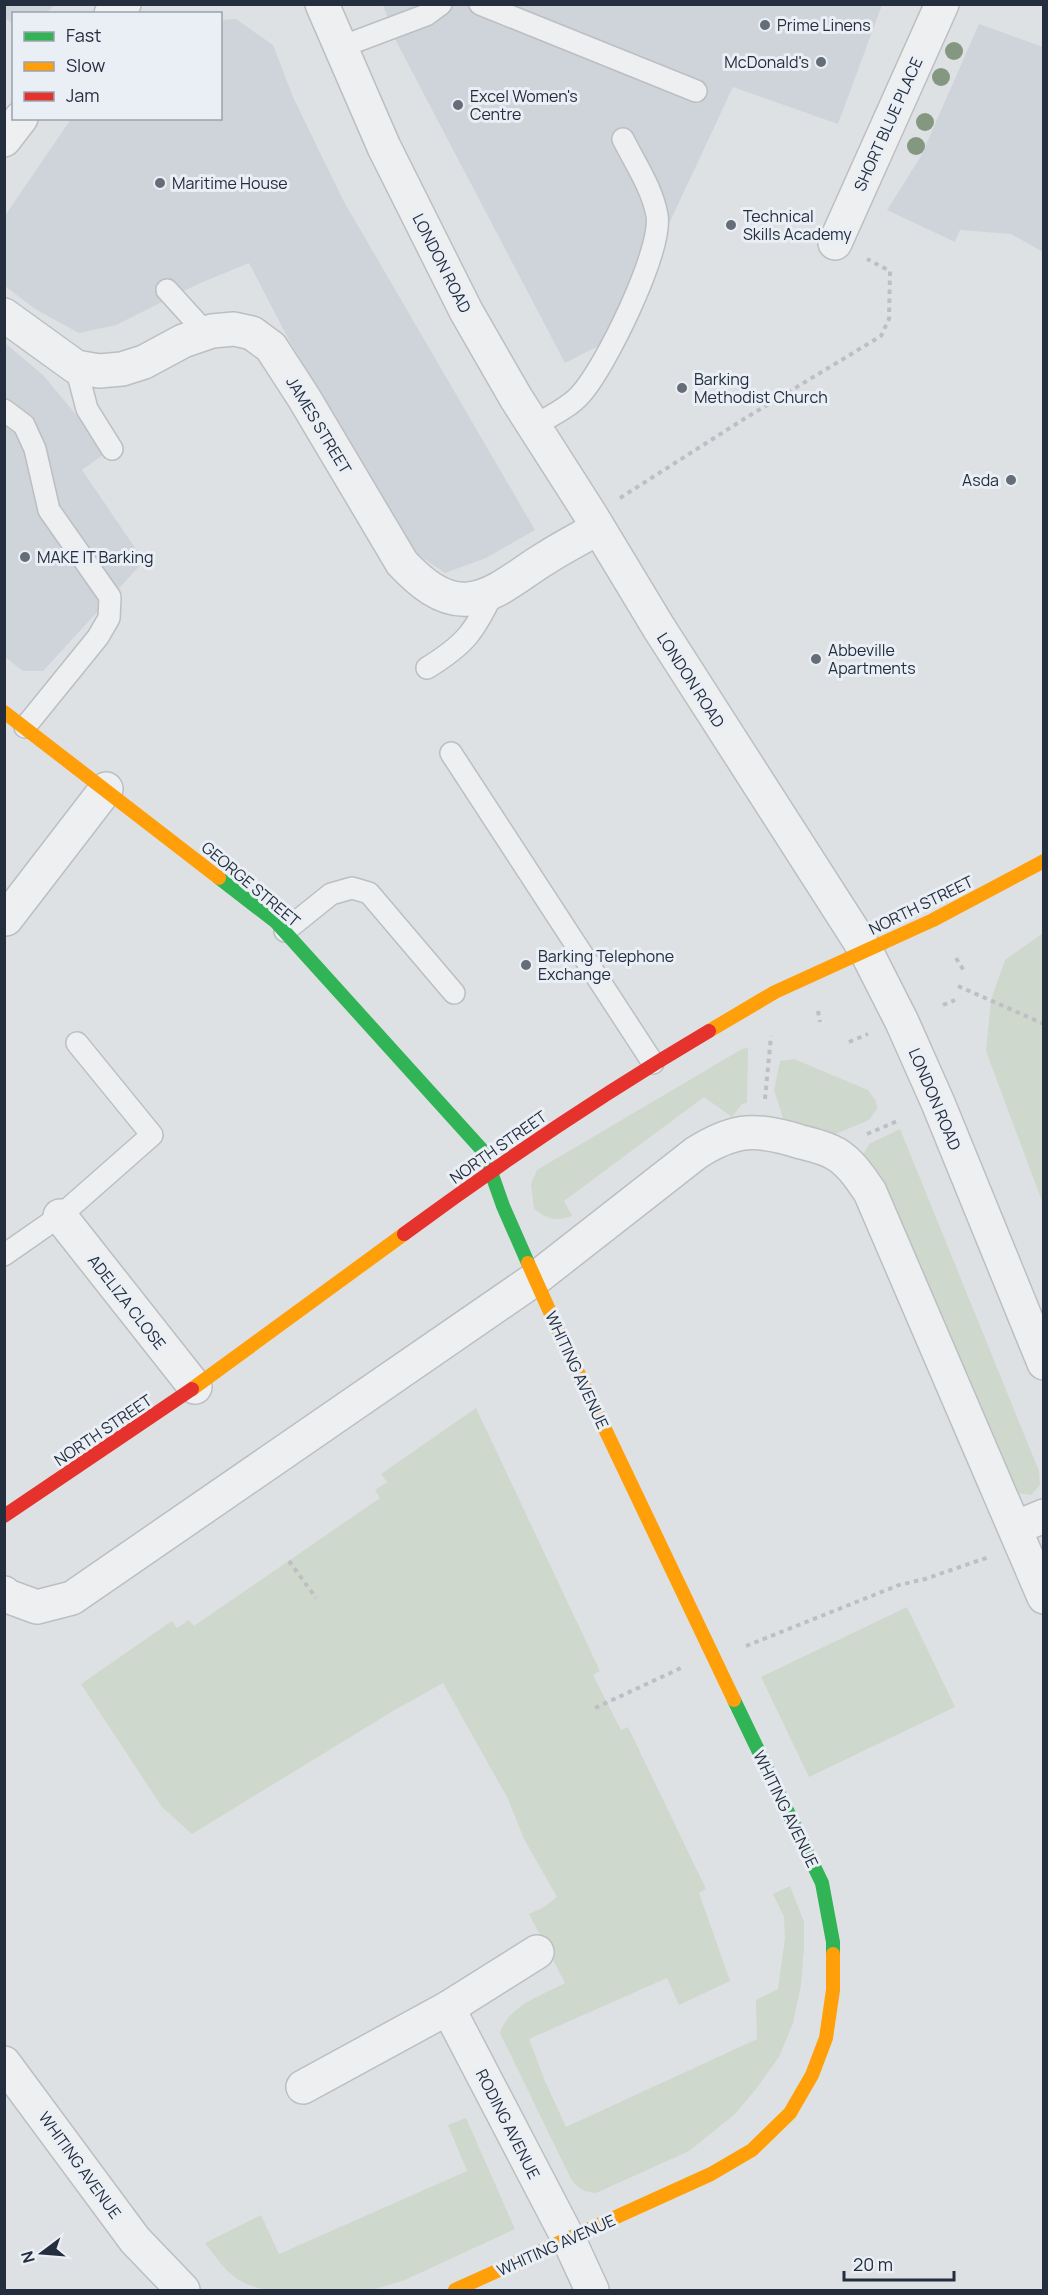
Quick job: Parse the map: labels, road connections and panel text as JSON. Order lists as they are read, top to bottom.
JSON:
{
  "streets": {
    "street": [
      "SHORT BLUE PLACE",
      "LONDON ROAD",
      "JAMES STREET",
      "GEORGE STREET",
      "NORTH STREET",
      "ADELIZA CLOSE",
      "WHITING AVENUE",
      "RODING AVENUE"
    ]
  },
  "crossings": [
    ["LONDON ROAD", "JAMES STREET"],
    ["LONDON ROAD", "NORTH STREET"],
    ["GEORGE STREET", "NORTH STREET"],
    ["GEORGE STREET", "WHITING AVENUE"],
    ["NORTH STREET", "ADELIZA CLOSE"],
    ["NORTH STREET", "WHITING AVENUE"],
    ["WHITING AVENUE", "RODING AVENUE"]
  ],
  "places": [
    "Prime Linens",
    "McDonald's",
    "Excel Women's Centre",
    "Maritime House",
    "Technical Skills Academy",
    "Barking Methodist Church",
    "Asda",
    "MAKE IT Barking",
    "Abbeville Apartments",
    "Barking Telephone Exchange"
  ],
  "legend": ["Fast", "Slow", "Jam"],
  "scale_bar": "20 m",
  "north": "left"
}
